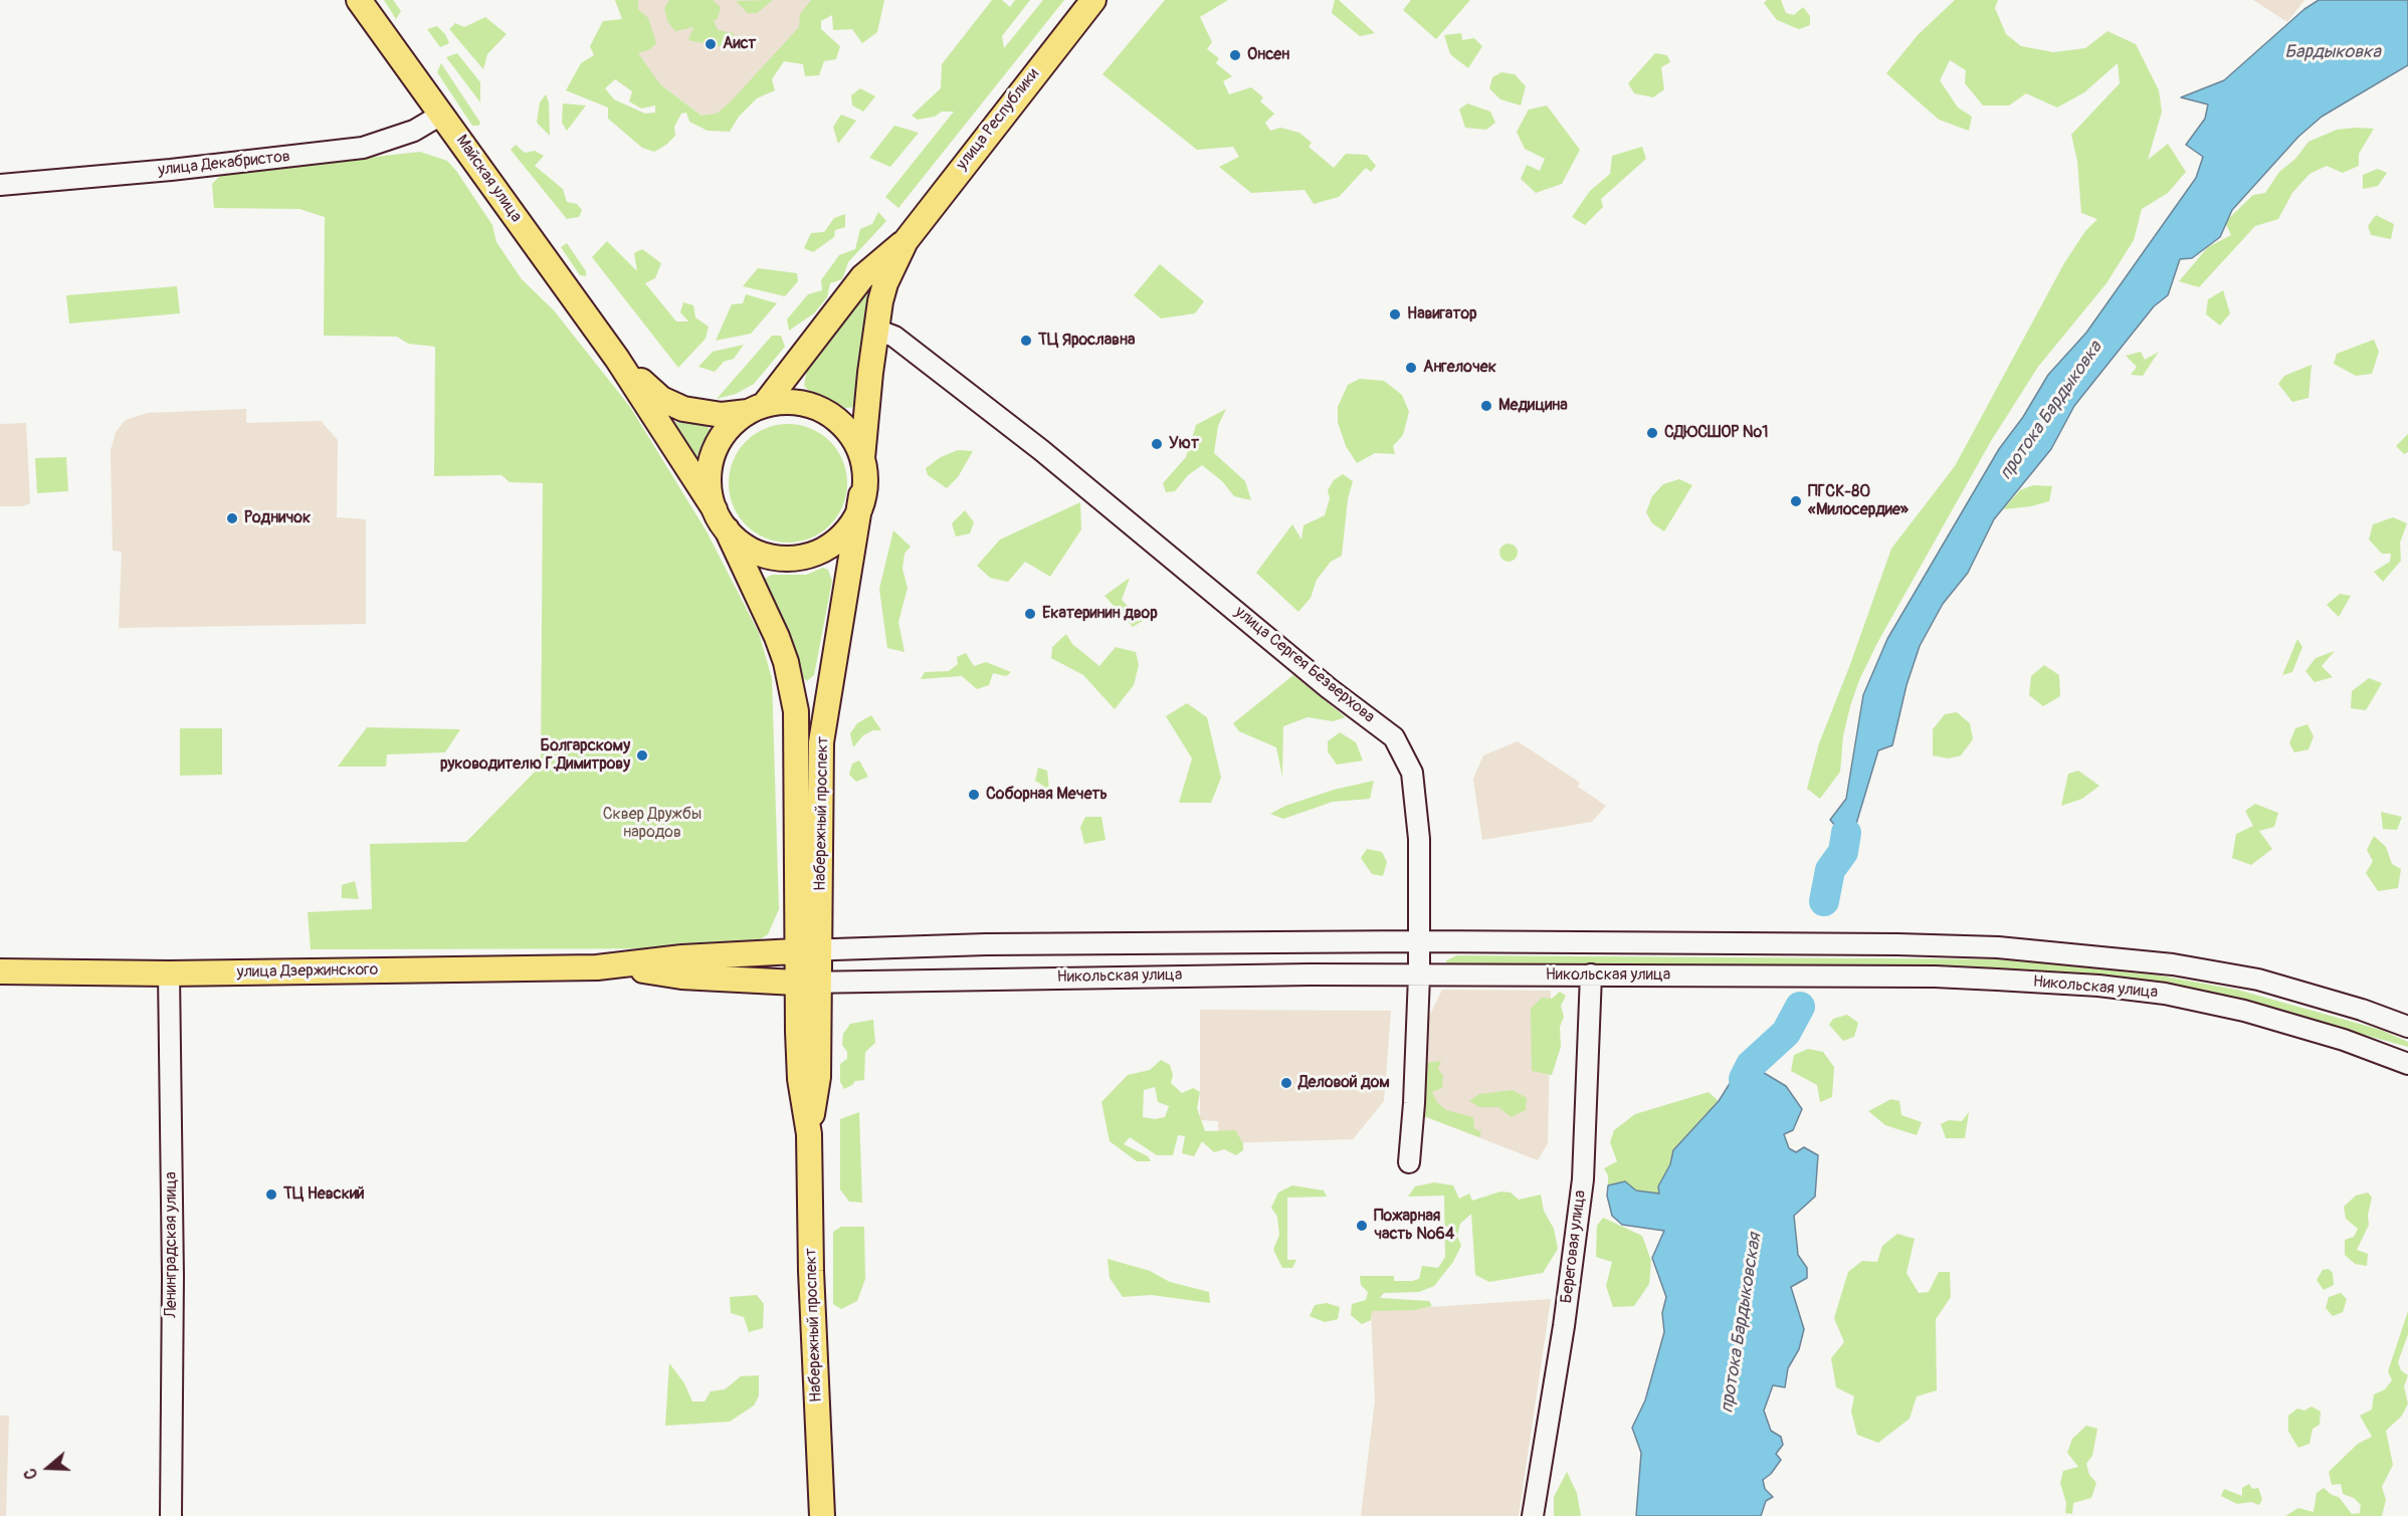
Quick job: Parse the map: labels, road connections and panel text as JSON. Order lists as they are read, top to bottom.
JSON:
{
  "streets": {
    "main road": [
      "улица Республики",
      "Майская улица",
      "Набережный проспект",
      "улица Дзержинского"
    ],
    "street": [
      "улица Декабристов",
      "улица Сергея Безверхова",
      "Никольская улица",
      "Ленинградская улица",
      "Береговая улица"
    ]
  },
  "crossings": [
    ["улица Республики", "Майская улица"],
    ["улица Республики", "улица Сергея Безверхова"],
    ["улица Республики", "Набережный проспект"],
    ["улица Декабристов", "Майская улица"],
    ["Майская улица", "Набережный проспект"],
    ["улица Сергея Безверхова", "Никольская улица"],
    ["Набережный проспект", "улица Дзержинского"],
    ["Набережный проспект", "Никольская улица"],
    ["улица Дзержинского", "Никольская улица"],
    ["улица Дзержинского", "Ленинградская улица"],
    ["Никольская улица", "Береговая улица"]
  ],
  "water": ["Бардыковка", "протока Бардыковка", "протока Бардыковская"],
  "parks": ["Сквер Дружбы народов"],
  "places": [
    "Аист",
    "Онсен",
    "Навигатор",
    "ТЦ Ярославна",
    "Ангелочек",
    "Медицина",
    "СДЮСШОР №1",
    "Уют",
    "ПГСК-80 «Милосердие»",
    "Родничок",
    "Екатеринин двор",
    "Болгарскому руководителю Г.Димитрову",
    "Соборная Мечеть",
    "Деловой дом",
    "ТЦ Невский",
    "Пожарная часть №64"
  ],
  "north": "left"
}
